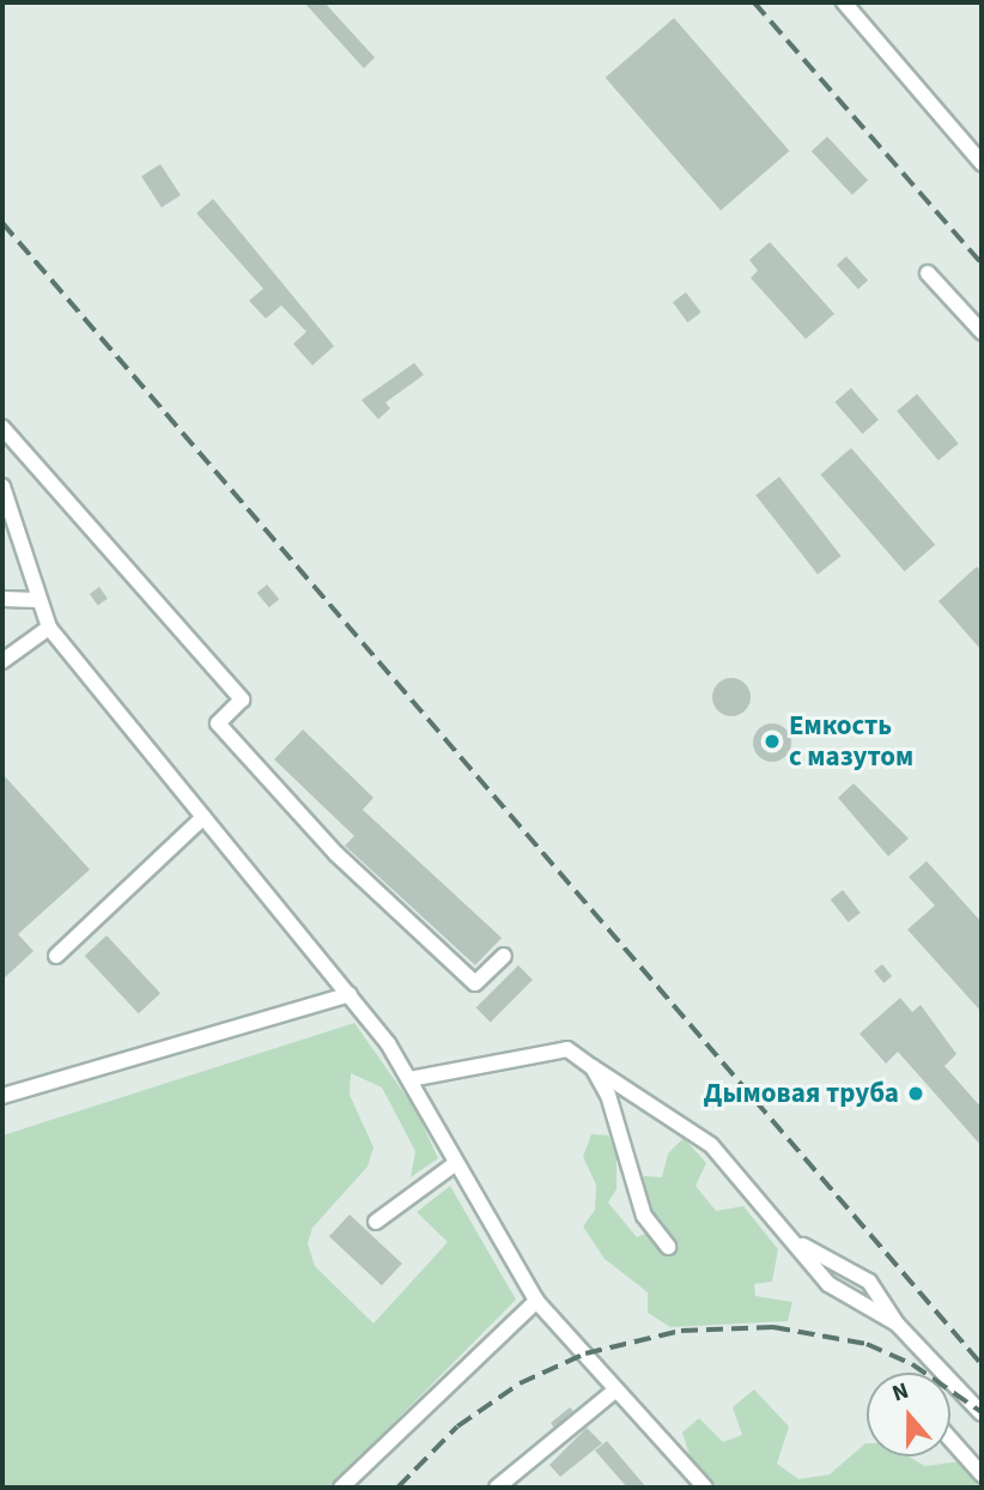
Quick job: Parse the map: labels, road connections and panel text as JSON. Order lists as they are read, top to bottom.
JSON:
{
  "places": ["Емкость с мазутом", "Дымовая труба"],
  "north": "top"
}
